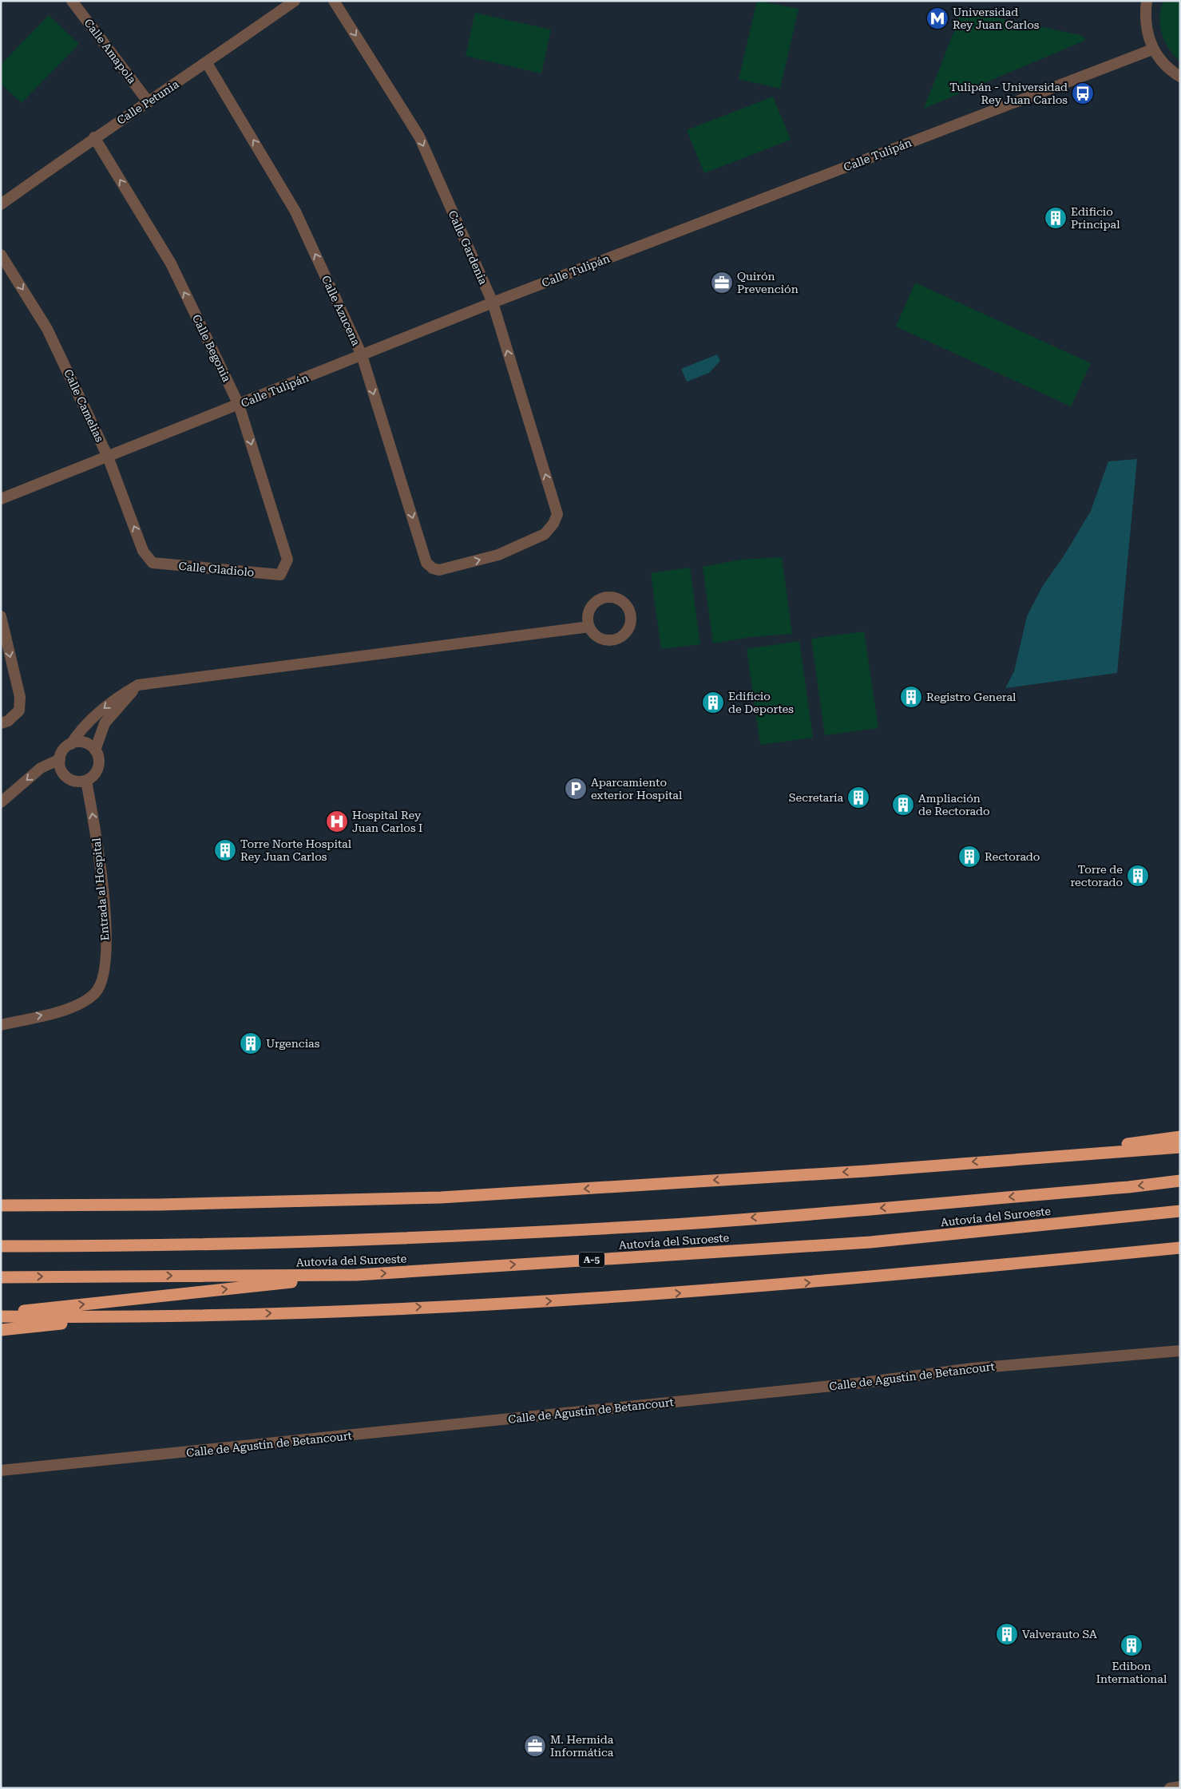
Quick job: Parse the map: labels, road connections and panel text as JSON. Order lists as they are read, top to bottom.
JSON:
{
  "streets": {
    "highway": ["Autovía del Suroeste", "A-5"],
    "street": [
      "Calle Amapola",
      "Calle Petunia",
      "Calle Tulipán",
      "Calle Gardenia",
      "Calle Azucena",
      "Calle Begonia",
      "Calle Camelias",
      "Calle Gladiolo",
      "Entrada al Hospital",
      "Calle de Agustín de Betancourt"
    ]
  },
  "crossings": [
    ["Calle Amapola", "Calle Petunia"],
    ["Calle Petunia", "Calle Azucena"],
    ["Calle Petunia", "Calle Begonia"],
    ["Calle Tulipán", "Calle Gardenia"],
    ["Calle Tulipán", "Calle Azucena"],
    ["Calle Tulipán", "Calle Begonia"],
    ["Calle Tulipán", "Calle Camelias"],
    ["Calle Gardenia", "Calle Azucena"],
    ["Calle Begonia", "Calle Gladiolo"],
    ["Calle Camelias", "Calle Gladiolo"]
  ],
  "one_way": ["Entrada al Hospital"],
  "places": {
    "metro station": ["Universidad Rey Juan Carlos"],
    "bus stop": ["Tulipán - Universidad Rey Juan Carlos"],
    "building": [
      "Edificio Principal",
      "Registro General",
      "Edificio de Deportes",
      "Secretaría",
      "Ampliación de Rectorado",
      "Torre Norte Hospital Rey Juan Carlos",
      "Rectorado",
      "Torre de rectorado",
      "Urgencias",
      "Valverauto SA",
      "Edibon International"
    ],
    "office": ["Quirón Prevención", "M. Hermida Informática"],
    "parking": ["Aparcamiento exterior Hospital"],
    "hospital": ["Hospital Rey Juan Carlos I"]
  }
}
